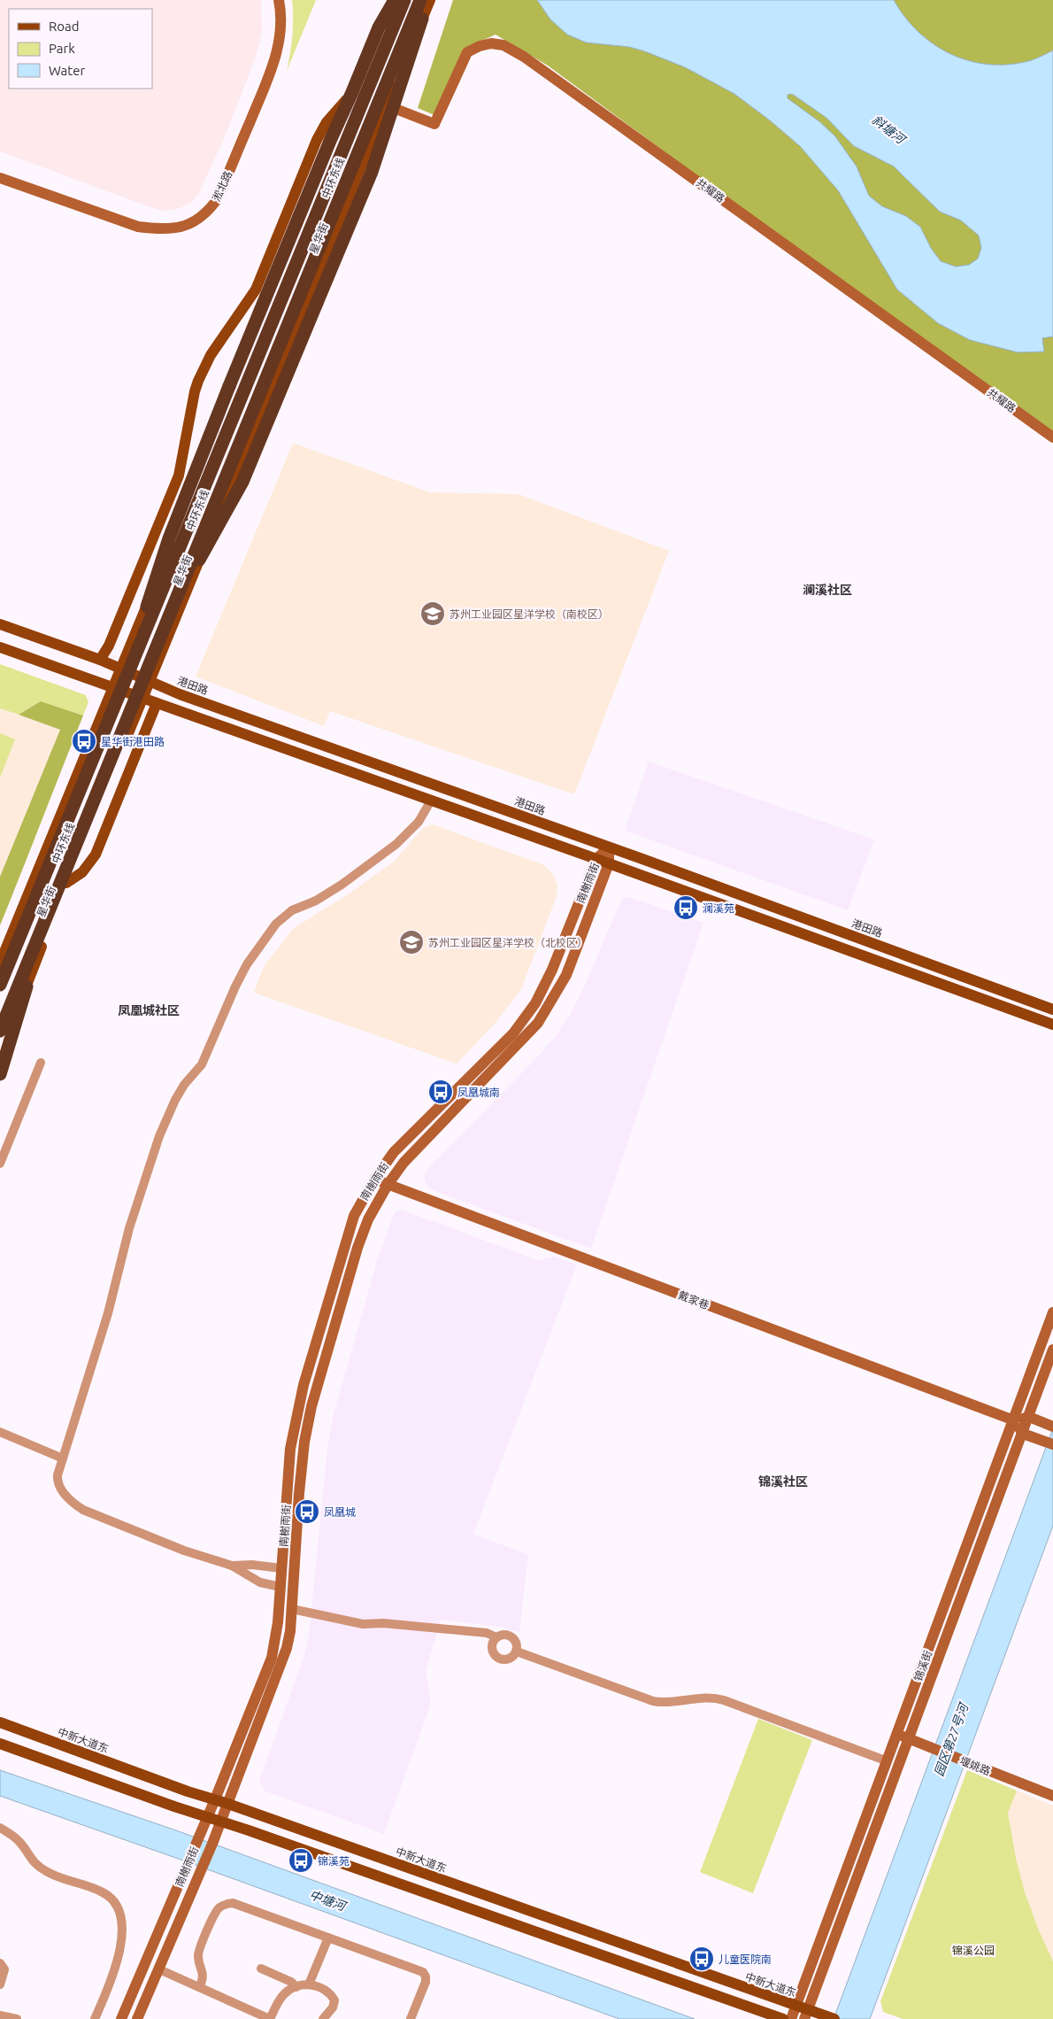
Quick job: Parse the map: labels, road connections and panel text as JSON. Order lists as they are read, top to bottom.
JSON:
{
  "streets": {
    "highway": ["中环东线"],
    "main road": [
      "淞北路",
      "共耀路",
      "星华街",
      "港田路",
      "南榭雨街",
      "戴家巷",
      "锦溪街",
      "中新大道东",
      "堰姚路"
    ]
  },
  "crossings": [
    ["共耀路", "星华街"],
    ["星华街", "港田路"],
    ["港田路", "南榭雨街"],
    ["南榭雨街", "戴家巷"],
    ["南榭雨街", "中新大道东"],
    ["戴家巷", "锦溪街"],
    ["锦溪街", "中新大道东"],
    ["锦溪街", "堰姚路"]
  ],
  "districts": ["澜溪社区", "凤凰城社区", "锦溪社区"],
  "water": ["斜塘河", "园区第27号河", "中塘河"],
  "parks": ["锦溪公园"],
  "places": {
    "school or university": ["苏州工业园区星洋学校（南校区）", "苏州工业园区星洋学校（北校区）"],
    "bus stop": [
      "星华街港田路",
      "澜溪苑",
      "凤凰城南",
      "凤凰城",
      "锦溪苑",
      "儿童医院南"
    ]
  },
  "legend": ["Road", "Park", "Water"]
}
